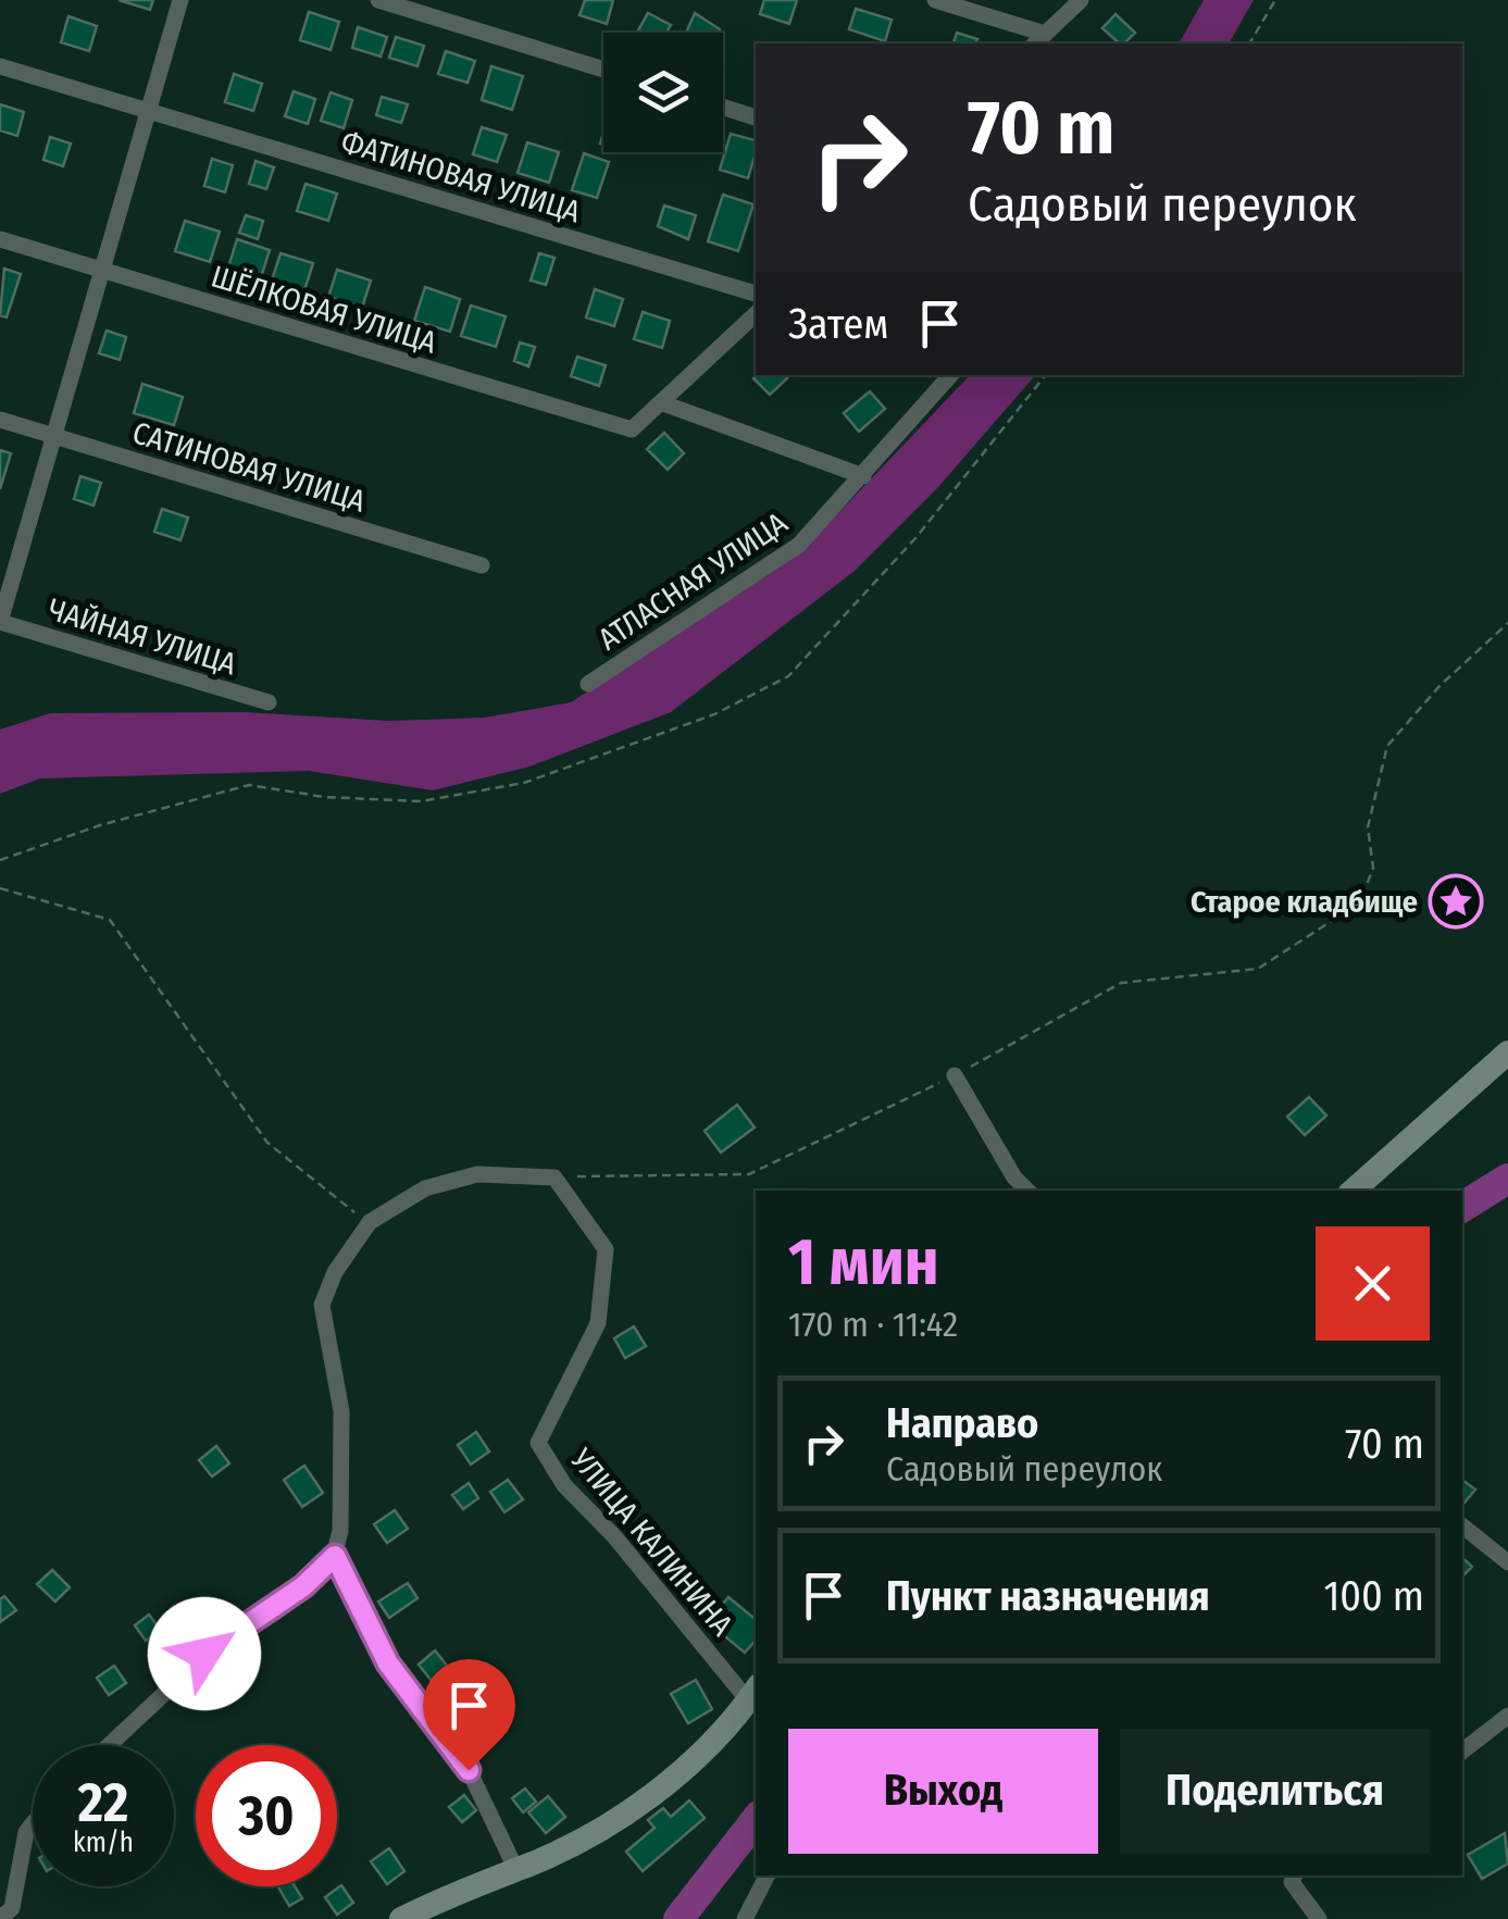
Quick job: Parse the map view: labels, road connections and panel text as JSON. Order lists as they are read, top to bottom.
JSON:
{
  "streets": {
    "street": [
      "ФАТИНОВАЯ УЛИЦА",
      "ШЁЛКОВАЯ УЛИЦА",
      "САТИНОВАЯ УЛИЦА",
      "АТЛАСНАЯ УЛИЦА",
      "ЧАЙНАЯ УЛИЦА",
      "УЛИЦА КАЛИНИНА"
    ]
  },
  "places": {
    "place": ["Старое кладбище"]
  },
  "page": {
    "turn": ["70 m", "Садовый переулок"],
    "then": "Затем",
    "heading": ["1 мин", "170 m · 11:42"],
    "list": [
      {
        "name": "Направо",
        "note": "Садовый переулок",
        "value": "70 m"
      },
      {
        "name": "Пункт назначения",
        "value": "100 m"
      }
    ],
    "buttons": ["Выход", "Поделиться"],
    "speed": "22 km/h",
    "limit": "30"
  }
}
